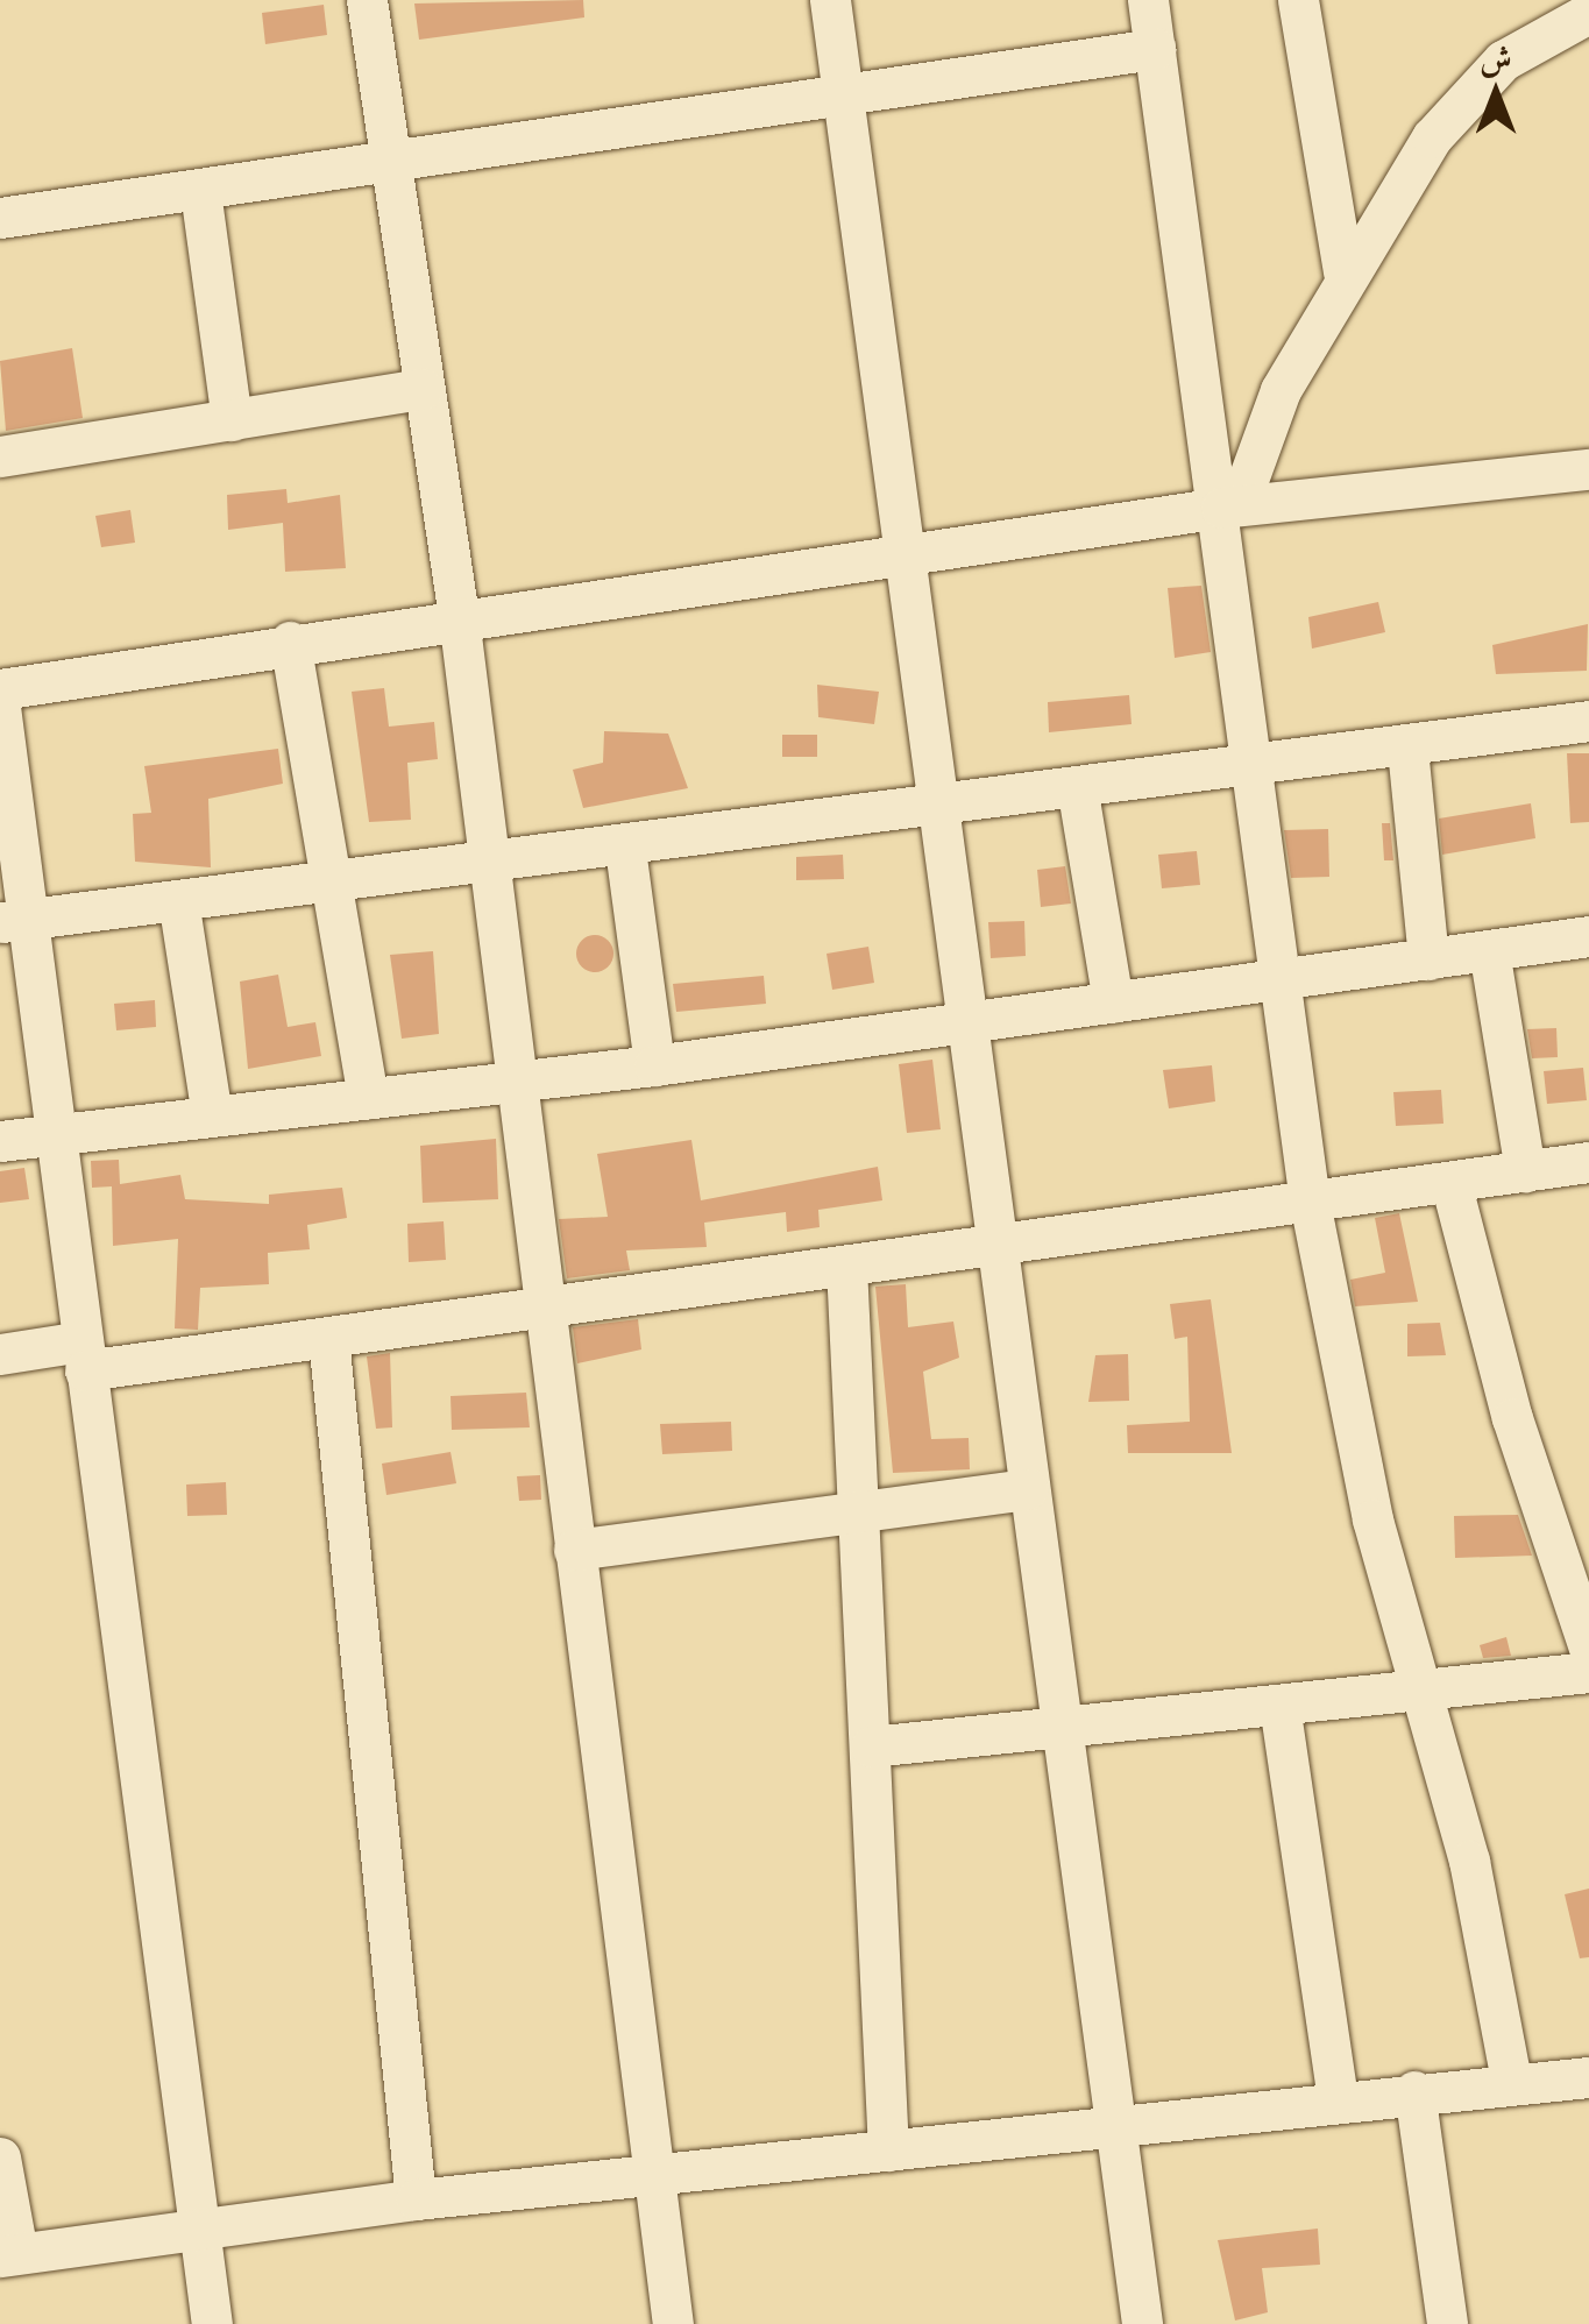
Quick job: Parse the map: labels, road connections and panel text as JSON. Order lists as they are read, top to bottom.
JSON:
{
  "north": "top"
}
